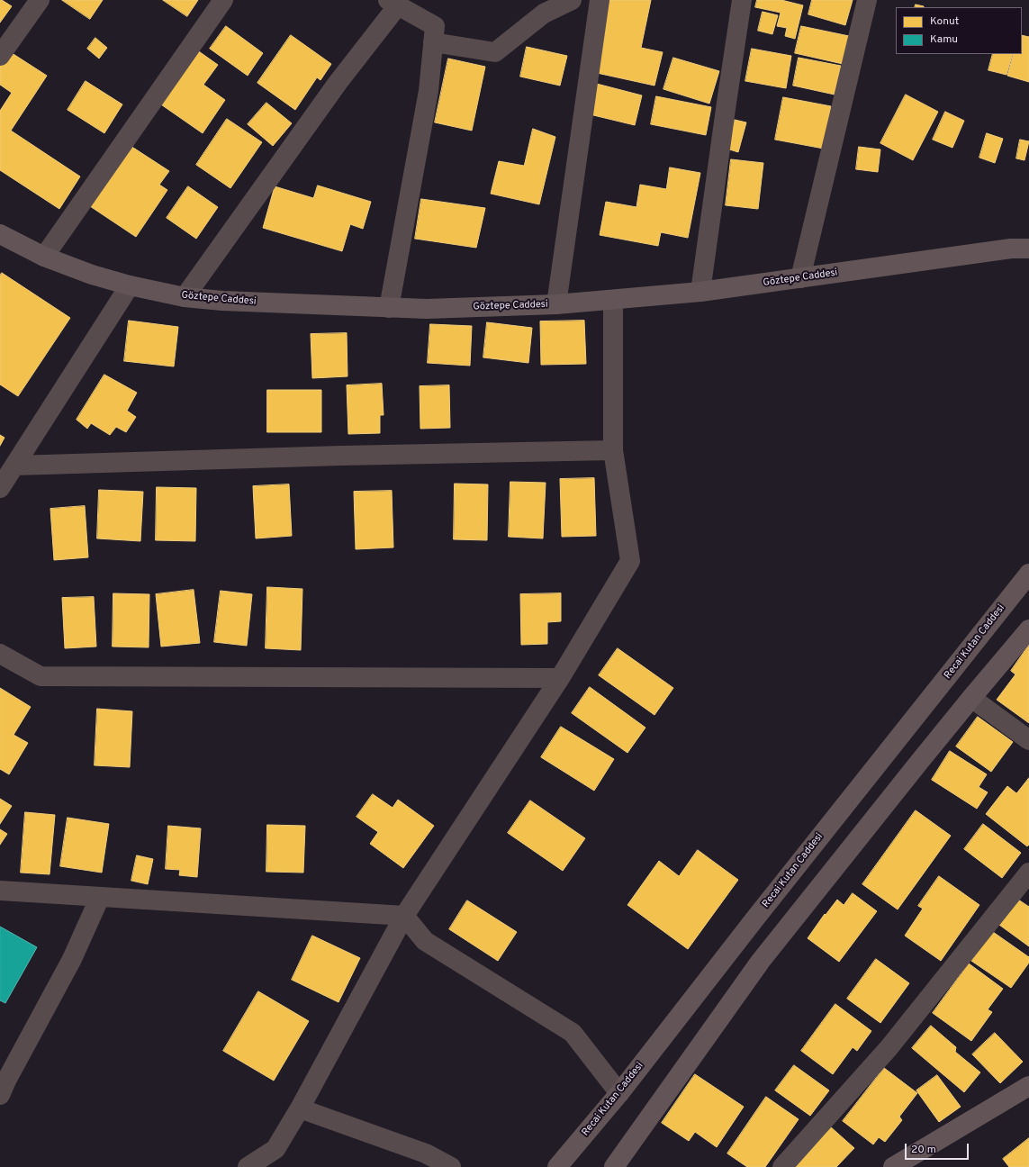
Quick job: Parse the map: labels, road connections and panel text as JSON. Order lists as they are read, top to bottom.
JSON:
{
  "streets": {
    "main road": ["Göztepe Caddesi", "Recai Kutan Caddesi"]
  },
  "legend": ["Konut", "Kamu"],
  "scale_bar": "20 m"
}
